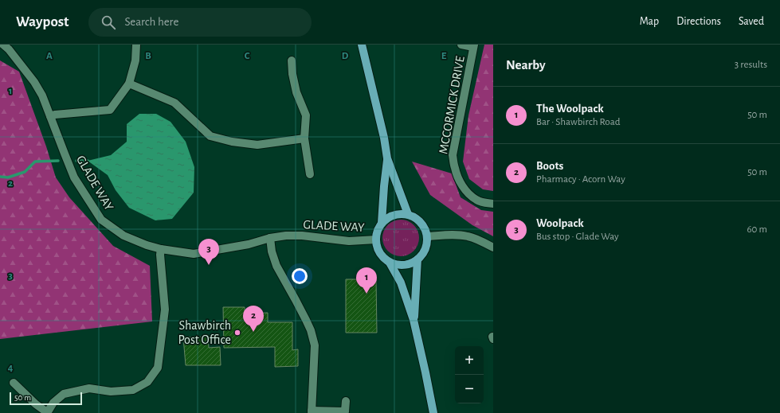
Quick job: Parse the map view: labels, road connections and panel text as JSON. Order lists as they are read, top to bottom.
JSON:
{
  "streets": {
    "street": ["MCCORMICK DRIVE", "GLADE WAY"]
  },
  "places": ["Shawbirch Post Office"],
  "scale_bar": "50 m",
  "page": {
    "header": "Waypost",
    "search": "Search here",
    "nav": ["Map", "Directions", "Saved"],
    "heading": ["Nearby", "3 results"],
    "list": [
      {
        "mark": "1",
        "name": "The Woolpack",
        "note": "Bar · Shawbirch Road",
        "value": "50 m"
      },
      {
        "mark": "2",
        "name": "Boots",
        "note": "Pharmacy · Acorn Way",
        "value": "50 m"
      },
      {
        "mark": "3",
        "name": "Woolpack",
        "note": "Bus stop · Glade Way",
        "value": "60 m"
      }
    ],
    "pins": ["3", "1", "2"],
    "map_buttons": ["+", "−"],
    "scale": "50 m"
  },
  "grid": {
    "columns": [
      "A",
      "B",
      "C",
      "D",
      "E"
    ],
    "rows": [
      "1",
      "2",
      "3",
      "4"
    ]
  }
}
